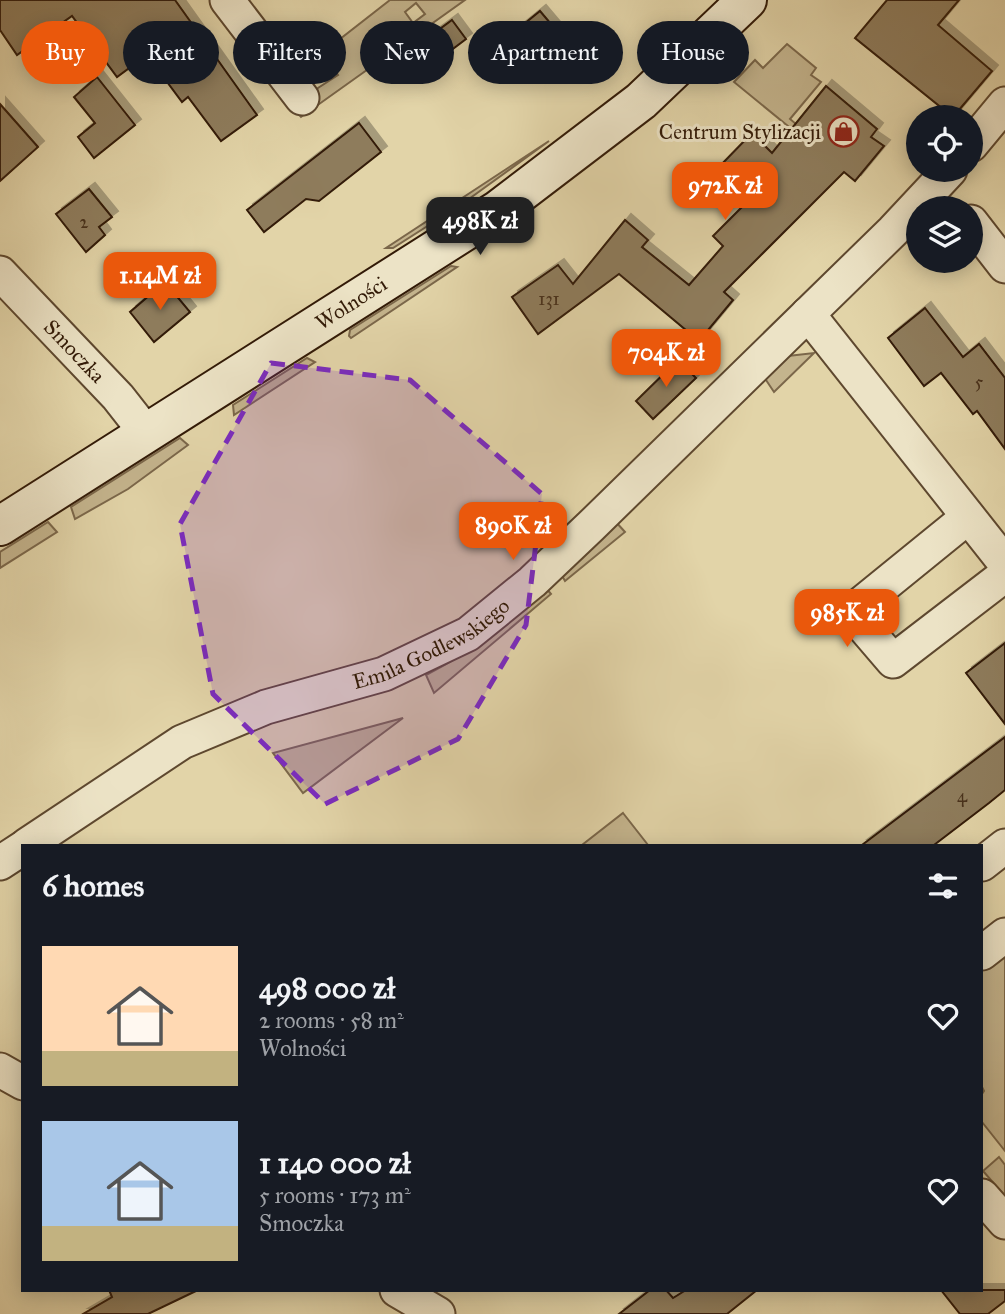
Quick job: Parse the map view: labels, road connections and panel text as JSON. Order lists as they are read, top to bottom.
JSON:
{
  "streets": {
    "main road": ["Wolności"],
    "street": ["Smoczka", "Emila Godlewskiego"]
  },
  "crossings": [
    ["Wolności", "Smoczka"]
  ],
  "places": {
    "shop": ["Centrum Stylizacji"]
  },
  "house_numbers": [
    "2",
    "131",
    "5",
    "4"
  ],
  "page": {
    "chip": [
      "Buy",
      "Rent",
      "Filters",
      "New",
      "Apartment",
      "House"
    ],
    "price": [
      "972K zł",
      "498K zł",
      "1.14M zł",
      "704K zł",
      "890K zł",
      "985K zł"
    ],
    "heading": "6 homes",
    "list": [
      {
        "name": "498 000 zł",
        "note": "2 rooms · 58 m² · Wolności"
      },
      {
        "name": "1 140 000 zł",
        "note": "5 rooms · 173 m² · Smoczka"
      }
    ]
  }
}
